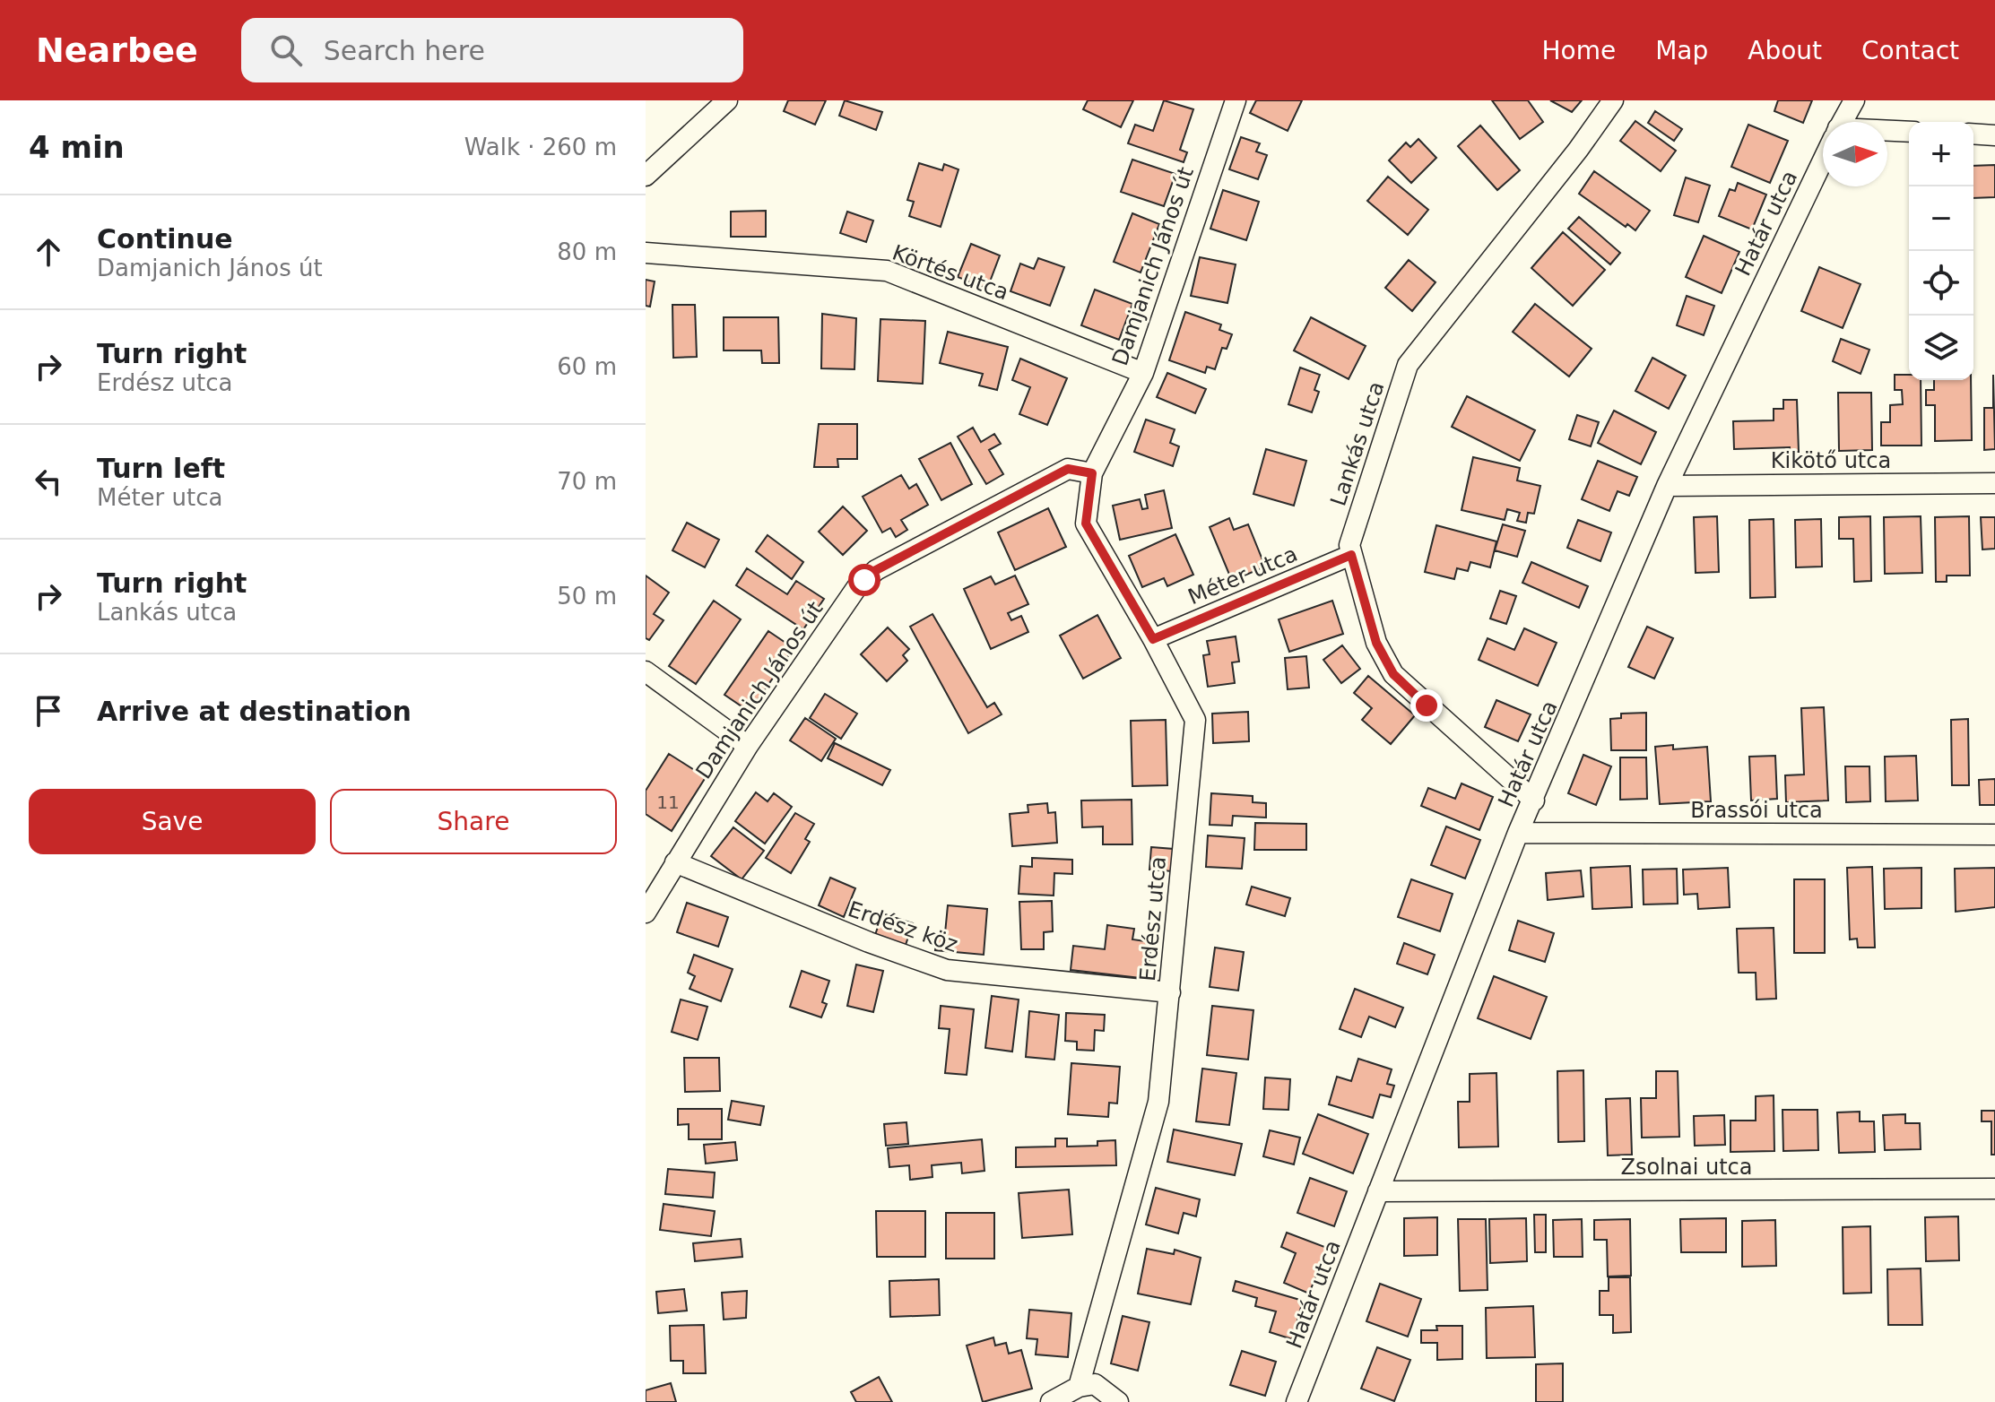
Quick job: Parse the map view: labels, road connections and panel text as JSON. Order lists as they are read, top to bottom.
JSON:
{
  "streets": {
    "street": [
      "Határ utca",
      "Damjanich János út",
      "Körtés utca",
      "Lankás utca",
      "Kikötő utca",
      "Méter utca",
      "Brassói utca",
      "Erdész utca",
      "Erdész köz",
      "Zsolnai utca"
    ]
  },
  "crossings": [
    ["Határ utca", "Lankás utca"],
    ["Határ utca", "Kikötő utca"],
    ["Határ utca", "Brassói utca"],
    ["Határ utca", "Zsolnai utca"],
    ["Damjanich János út", "Körtés utca"],
    ["Damjanich János út", "Erdész utca"],
    ["Damjanich János út", "Erdész köz"],
    ["Lankás utca", "Méter utca"],
    ["Méter utca", "Erdész utca"],
    ["Erdész utca", "Erdész köz"]
  ],
  "house_numbers": ["11"],
  "north": "right",
  "page": {
    "header": "Nearbee",
    "search": "Search here",
    "nav": [
      "Home",
      "Map",
      "About",
      "Contact"
    ],
    "heading": ["4 min", "Walk · 260 m"],
    "map_buttons": ["+", "−"],
    "list": [
      ["Continue", "Damjanich János út", "80 m"],
      ["Turn right", "Erdész utca", "60 m"],
      ["Turn left", "Méter utca", "70 m"],
      ["Turn right", "Lankás utca", "50 m"],
      "Arrive at destination"
    ],
    "buttons": ["Save", "Share"]
  }
}
